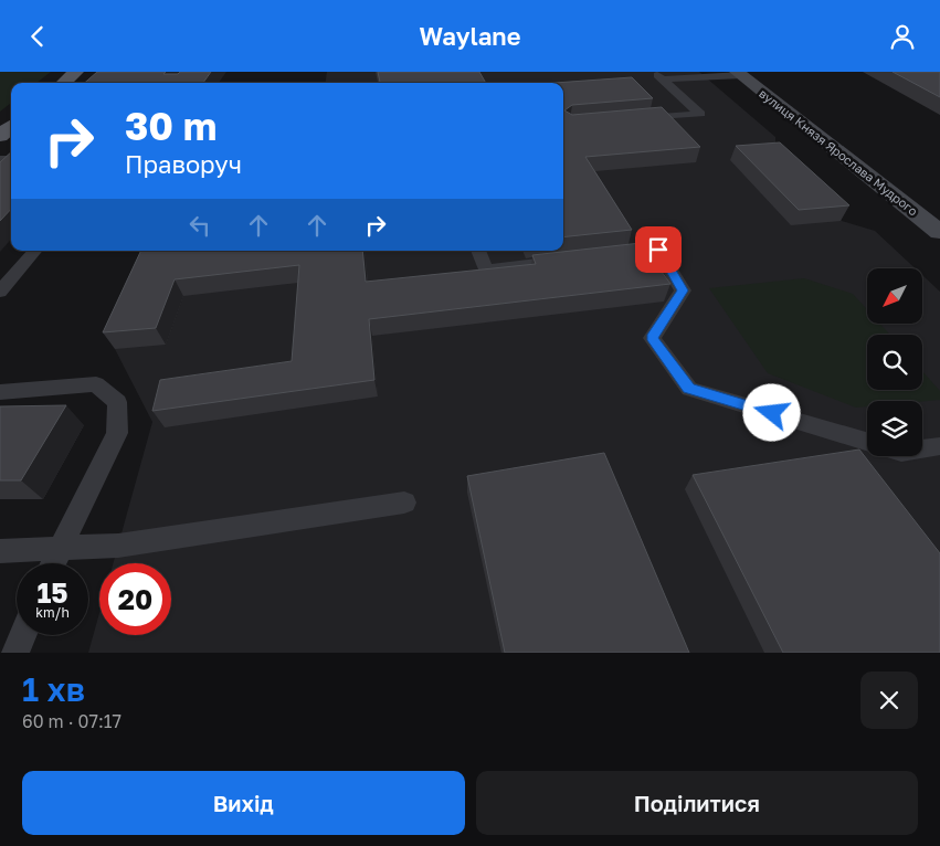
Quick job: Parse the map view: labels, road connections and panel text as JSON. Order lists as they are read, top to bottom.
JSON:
{
  "streets": {
    "main road": ["вулиця Князя Ярослава Мудрого"]
  },
  "north": "bottom left",
  "page": {
    "header": "Waylane",
    "turn": ["30 m", "Праворуч"],
    "speed": "15 km/h",
    "limit": "20",
    "heading": ["1 хв", "60 m · 07:17"],
    "buttons": ["Вихід", "Поділитися"]
  }
}
